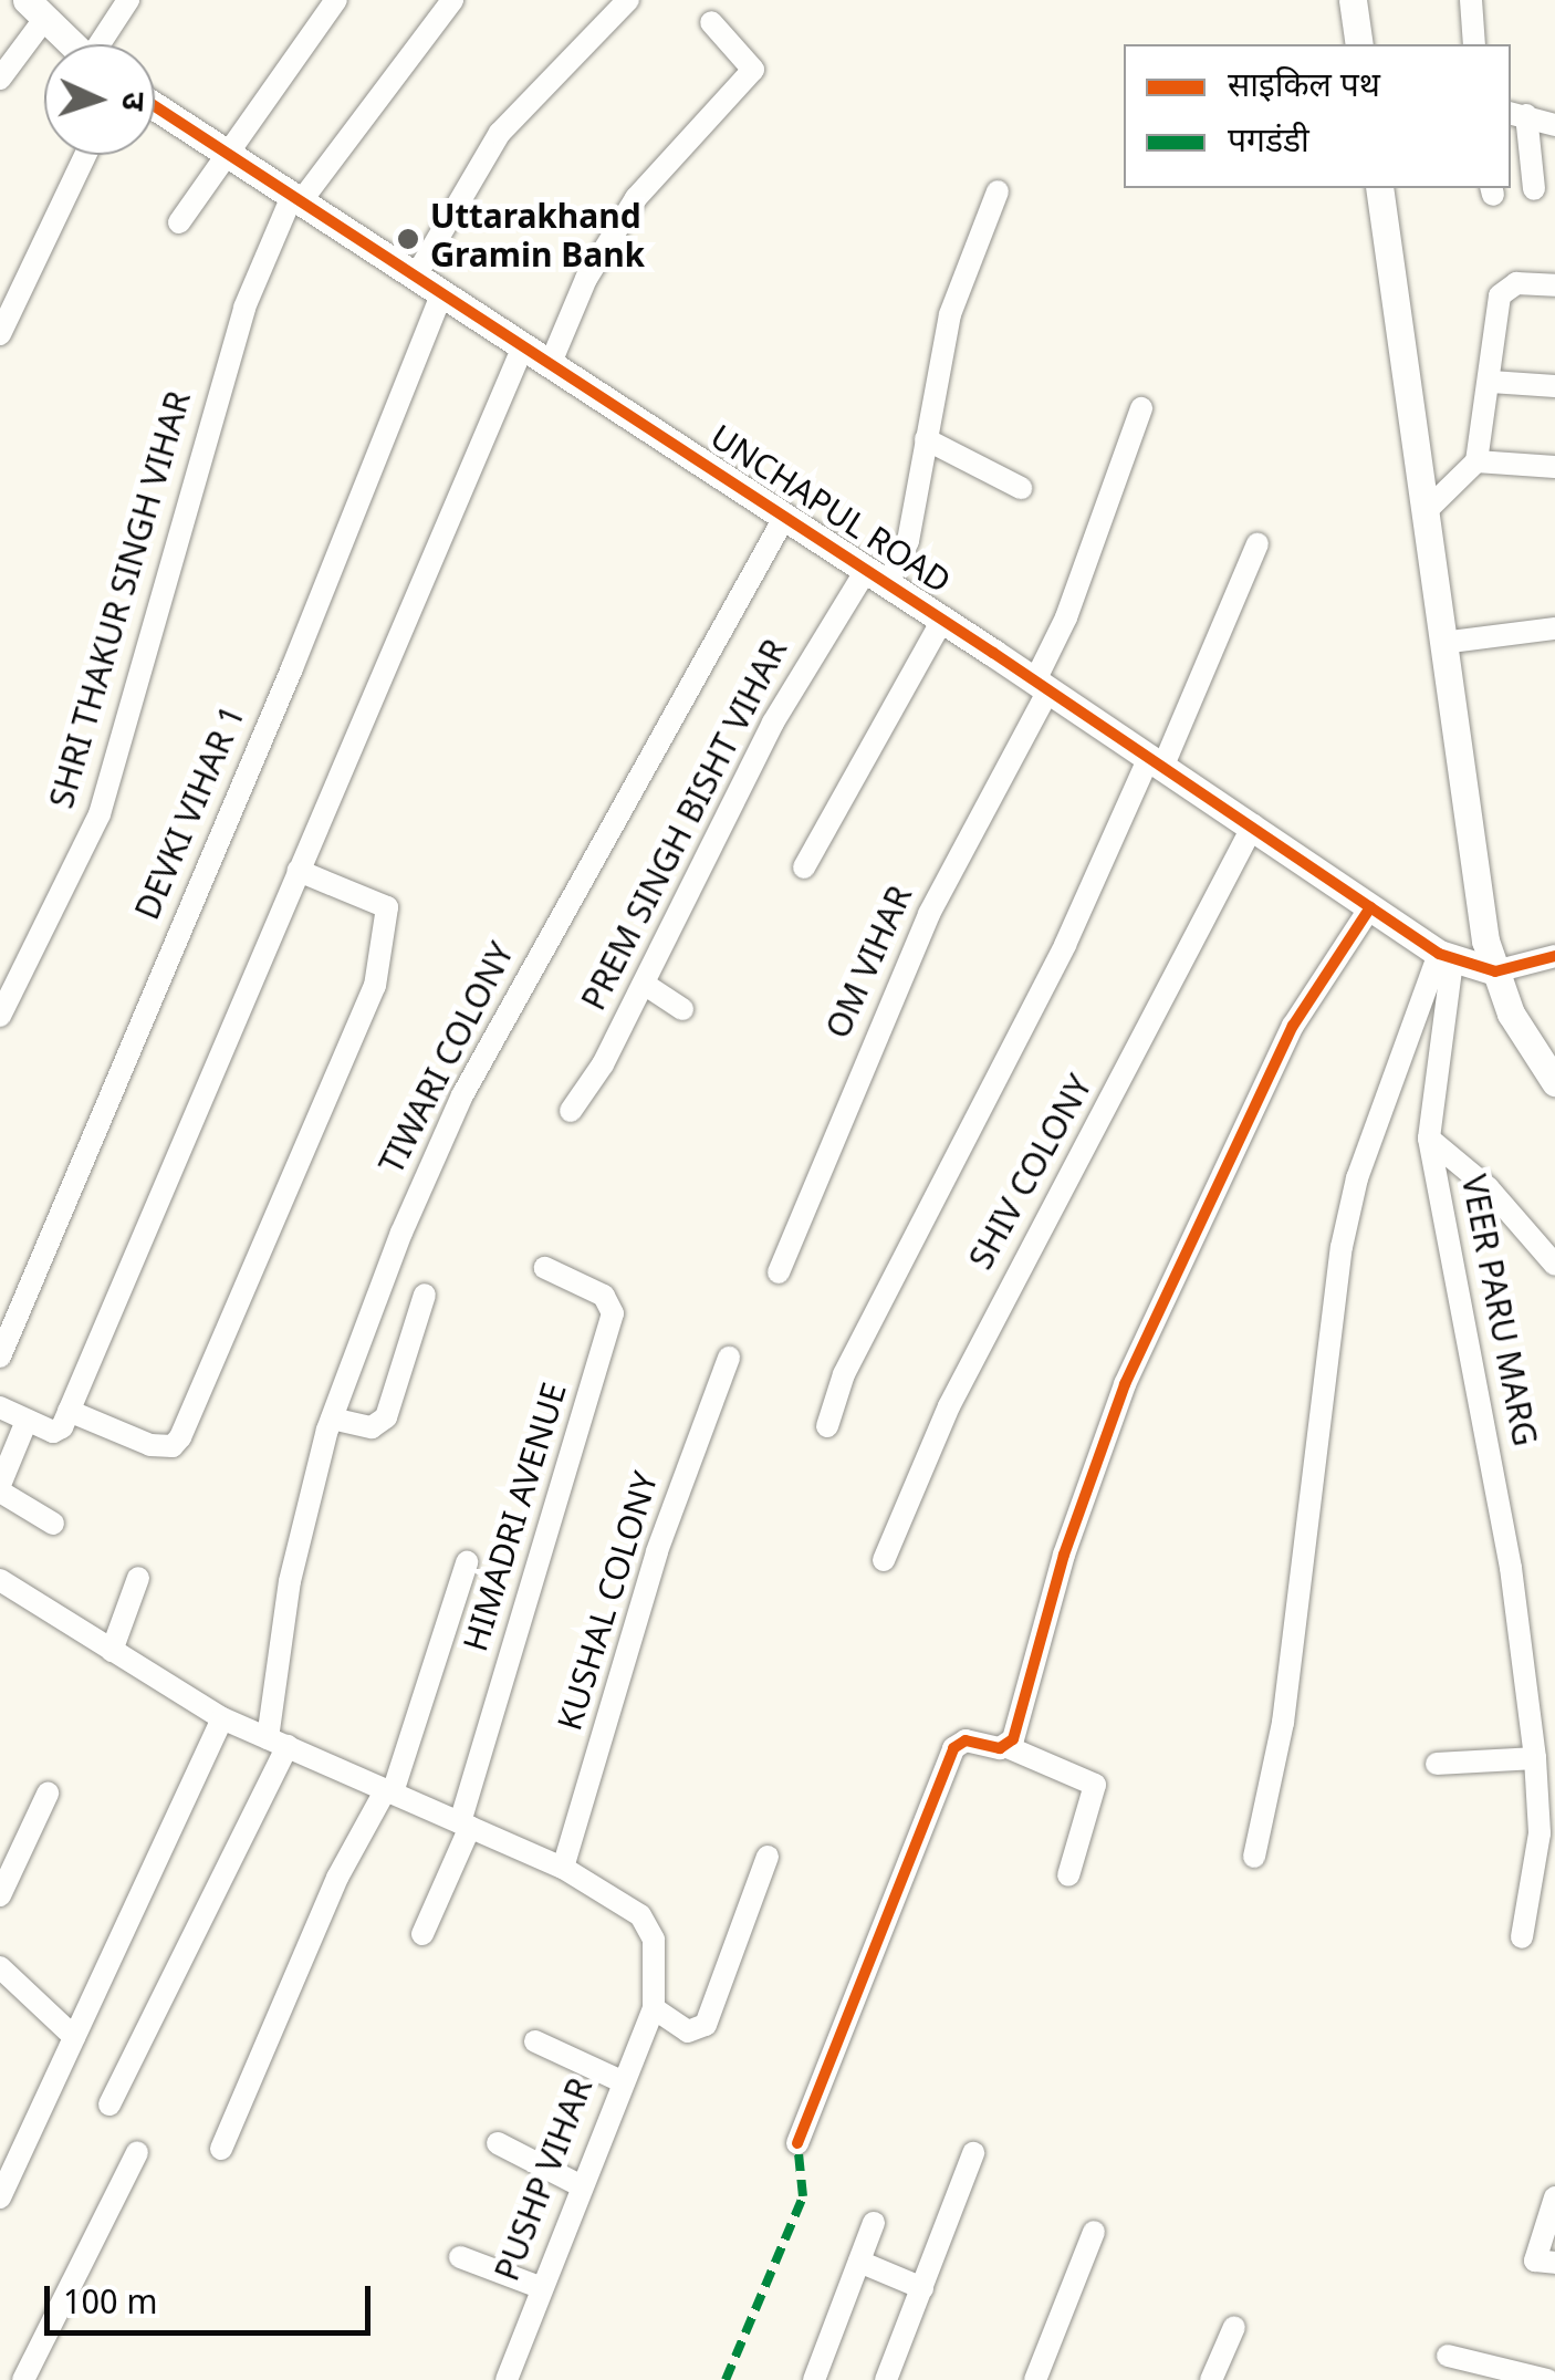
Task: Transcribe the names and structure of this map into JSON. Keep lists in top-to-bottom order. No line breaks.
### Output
{"streets":{"street":["UNCHAPUL ROAD","SHRI THAKUR SINGH VIHAR","DEVKI VIHAR 1","PREM SINGH BISHT VIHAR","OM VIHAR","TIWARI COLONY","SHIV COLONY","VEER PARU MARG","HIMADRI AVENUE","KUSHAL COLONY","PUSHP VIHAR"]},"crossings":[["UNCHAPUL ROAD","SHRI THAKUR SINGH VIHAR"],["UNCHAPUL ROAD","DEVKI VIHAR 1"],["UNCHAPUL ROAD","PREM SINGH BISHT VIHAR"],["UNCHAPUL ROAD","OM VIHAR"],["UNCHAPUL ROAD","TIWARI COLONY"],["UNCHAPUL ROAD","SHIV COLONY"],["UNCHAPUL ROAD","VEER PARU MARG"]],"places":["Uttarakhand Gramin Bank"],"legend":["साइकिल पथ","पगडंडी"],"scale_bar":"100 m","north":"right"}
